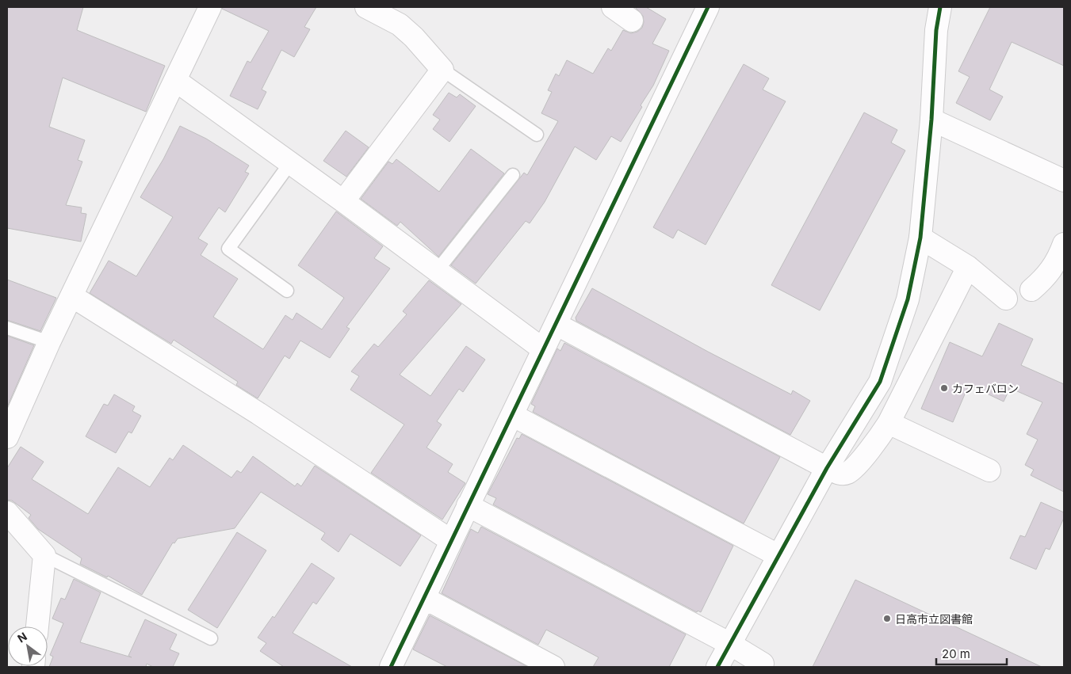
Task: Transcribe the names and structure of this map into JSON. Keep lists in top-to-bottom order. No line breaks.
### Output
{"places":["カフェバロン","日高市立図書館"],"scale_bar":"20 m","north":"top left"}
